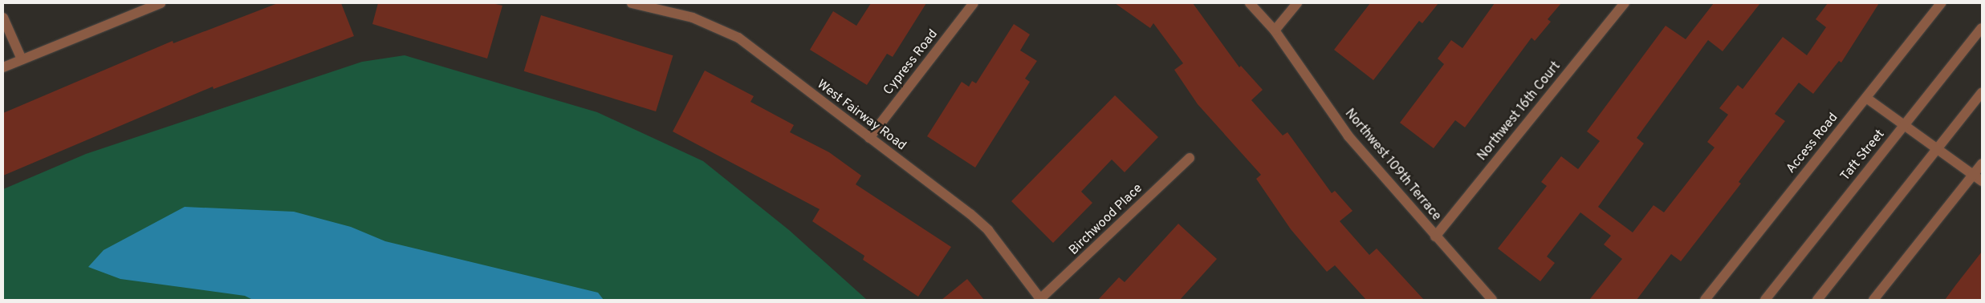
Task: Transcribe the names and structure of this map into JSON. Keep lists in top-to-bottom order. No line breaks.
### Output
{"streets":{"street":["Cypress Road","Northwest 16th Court","West Fairway Road","Access Road","Taft Street","Northwest 109th Terrace","Birchwood Place"]},"crossings":[["Cypress Road","West Fairway Road"],["Northwest 16th Court","Northwest 109th Terrace"],["West Fairway Road","Birchwood Place"]]}
